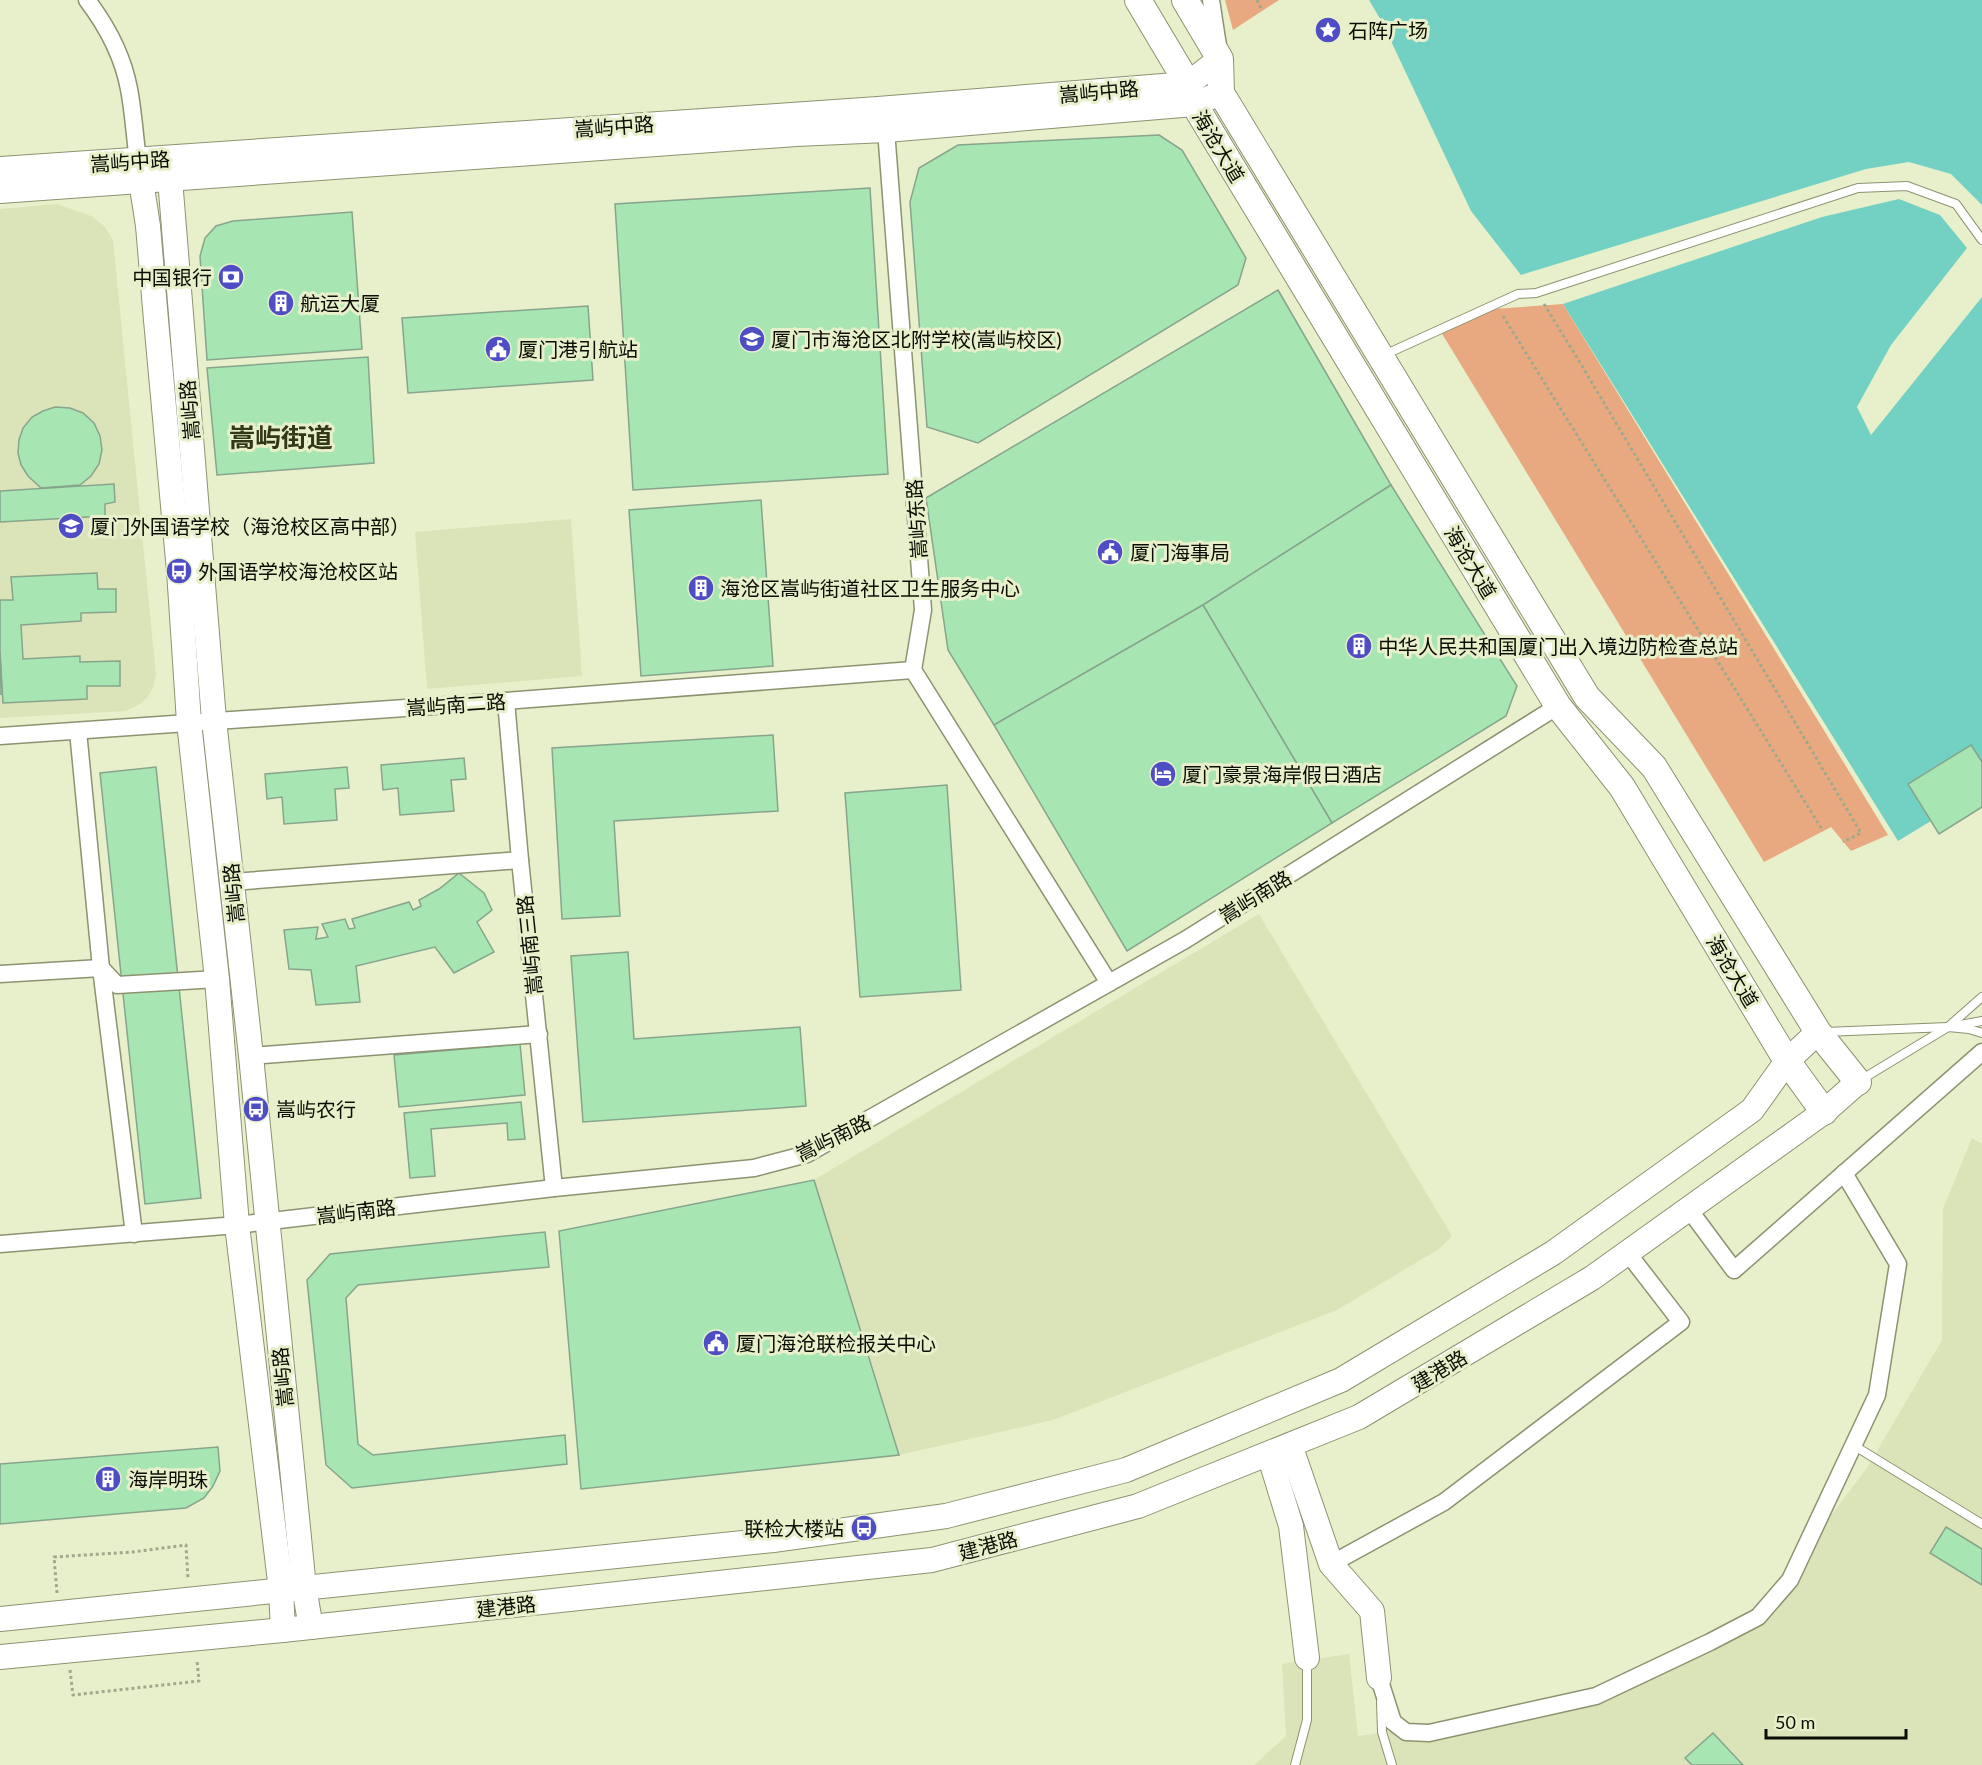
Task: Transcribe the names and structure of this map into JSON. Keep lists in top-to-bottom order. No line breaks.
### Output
{"streets":{"main road":["海沧大道"],"street":["嵩屿中路","嵩屿路","嵩屿东路","嵩屿南二路","嵩屿南路","嵩屿南三路","建港路"]},"crossings":[["嵩屿中路","海沧大道"],["嵩屿中路","嵩屿路"],["嵩屿中路","嵩屿东路"],["海沧大道","嵩屿南路"],["海沧大道","建港路"],["嵩屿路","嵩屿南二路"],["嵩屿路","嵩屿南路"],["嵩屿路","建港路"],["嵩屿东路","嵩屿南二路"],["嵩屿南二路","嵩屿南三路"],["嵩屿南路","嵩屿南三路"]],"districts":["嵩屿街道"],"places":{"place":["石阵广场"],"bank":["中国银行"],"building":["航运大厦","海沧区嵩屿街道社区卫生服务中心","中华人民共和国厦门出入境边防检查总站","海岸明珠"],"school or university":["厦门市海沧区北附学校(嵩屿校区)","厦门外国语学校（海沧校区高中部）"],"public building":["厦门港引航站","厦门海事局","厦门海沧联检报关中心"],"bus stop":["外国语学校海沧校区站","嵩屿农行","联检大楼站"],"hotel":["厦门豪景海岸假日酒店"]},"scale_bar":"50 m"}
